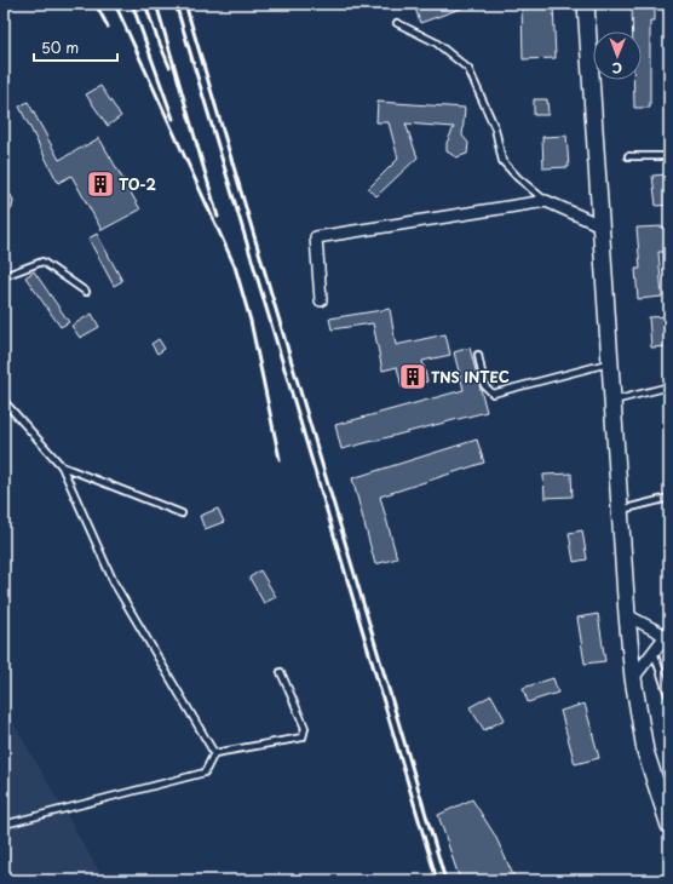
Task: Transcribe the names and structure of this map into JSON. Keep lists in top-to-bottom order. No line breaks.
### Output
{"places":{"building":["ТО-2","TNS INTEC"]},"scale_bar":"50 m","north":"bottom"}
